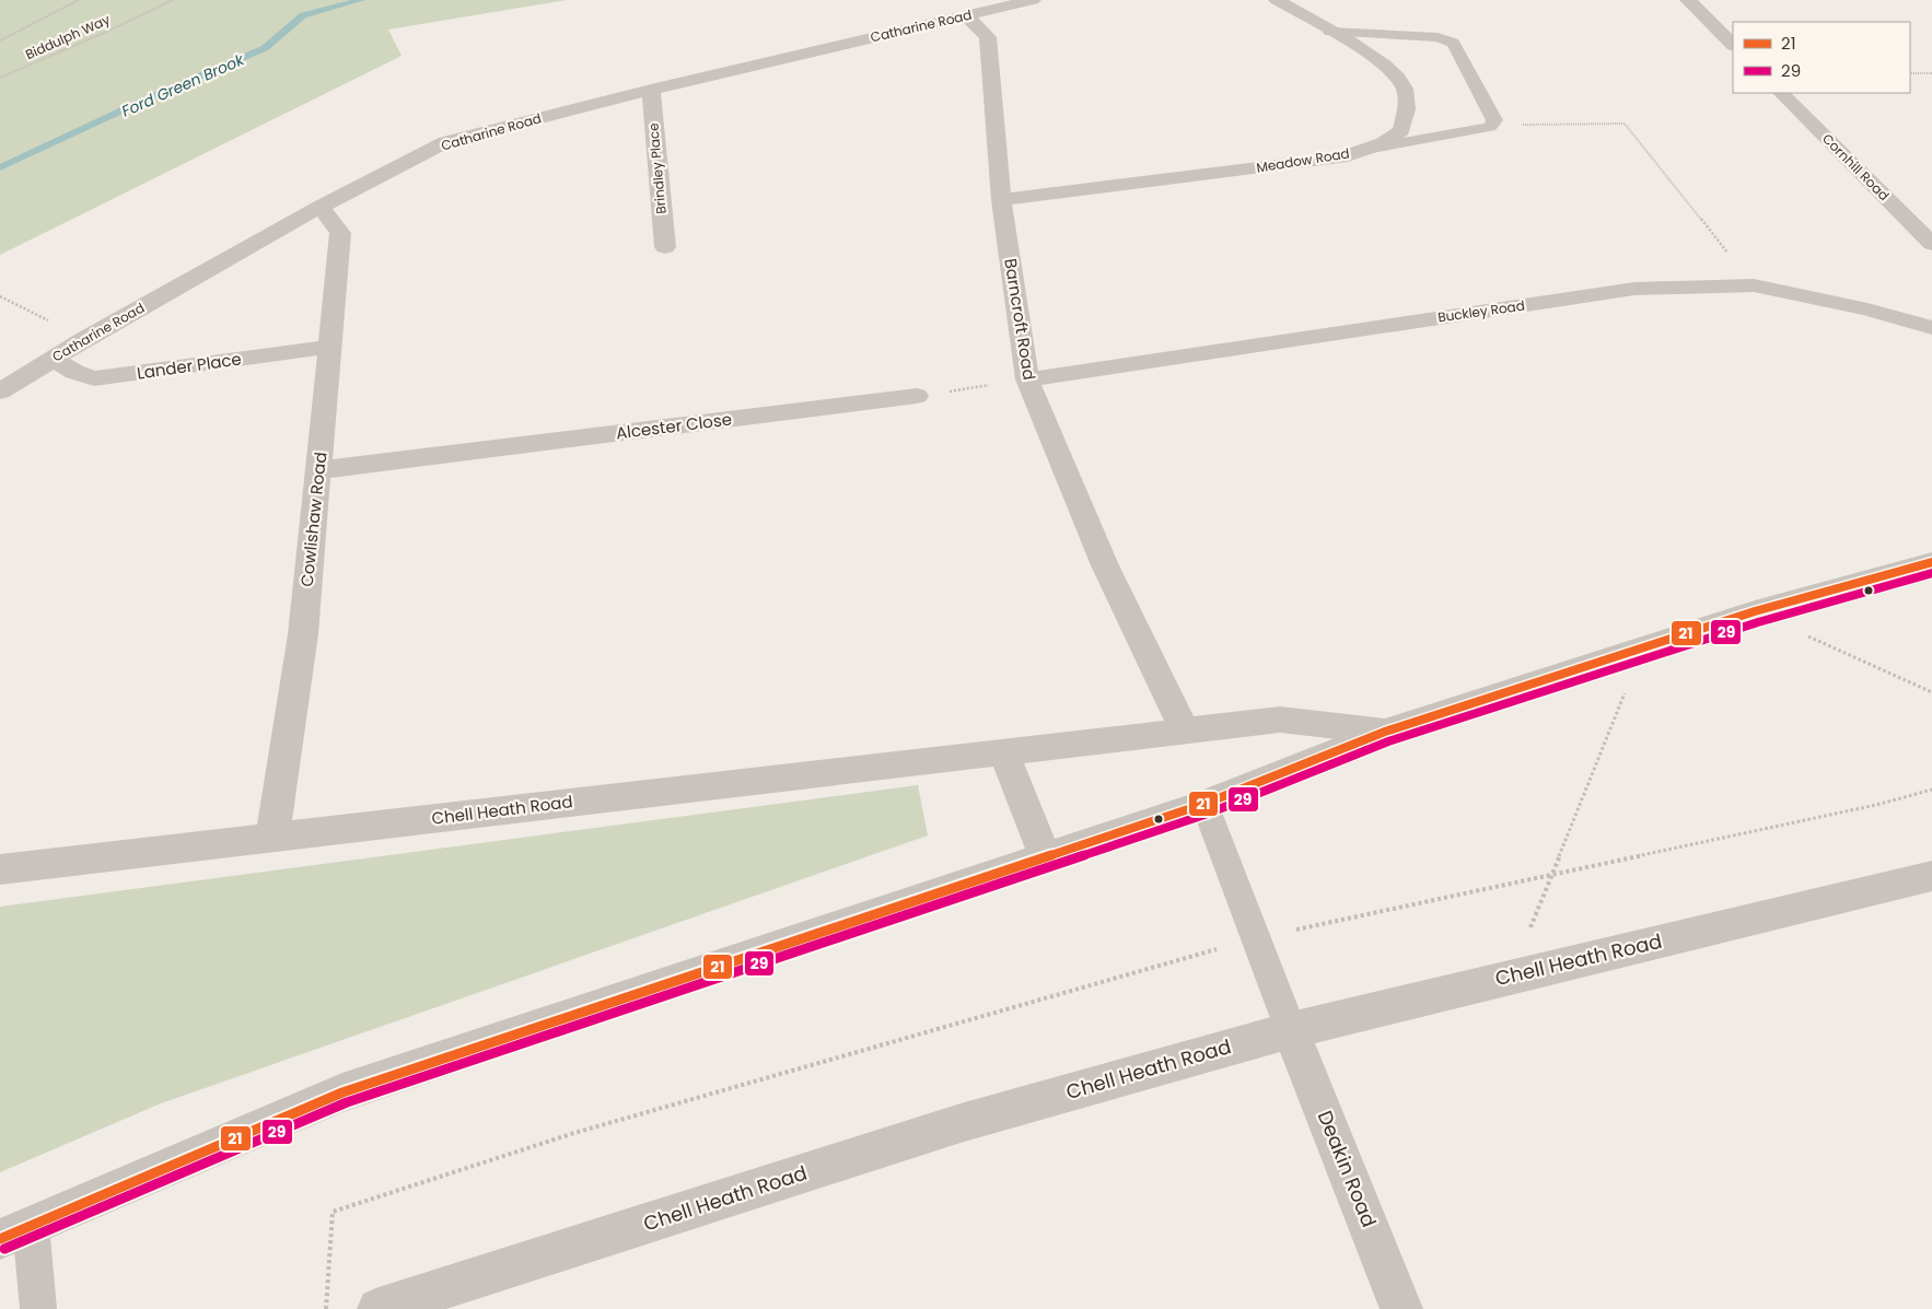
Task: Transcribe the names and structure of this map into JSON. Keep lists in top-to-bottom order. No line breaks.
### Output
{"streets":{"street":["Catharine Road","Meadow Road","Cornhill Road","Brindley Place","Buckley Road","Barncroft Road","Lander Place","Alcester Close","Cowlishaw Road","Chell Heath Road","Deakin Road"],"path":["Biddulph Way"]},"crossings":[["Catharine Road","Brindley Place"],["Catharine Road","Barncroft Road"],["Catharine Road","Lander Place"],["Catharine Road","Cowlishaw Road"],["Meadow Road","Barncroft Road"],["Buckley Road","Barncroft Road"],["Barncroft Road","Chell Heath Road"],["Lander Place","Cowlishaw Road"],["Alcester Close","Cowlishaw Road"],["Cowlishaw Road","Chell Heath Road"],["Chell Heath Road","Deakin Road"]],"water":["Ford Green Brook"],"lines":["transit line 21","transit line 29"],"legend":["21","29"]}
